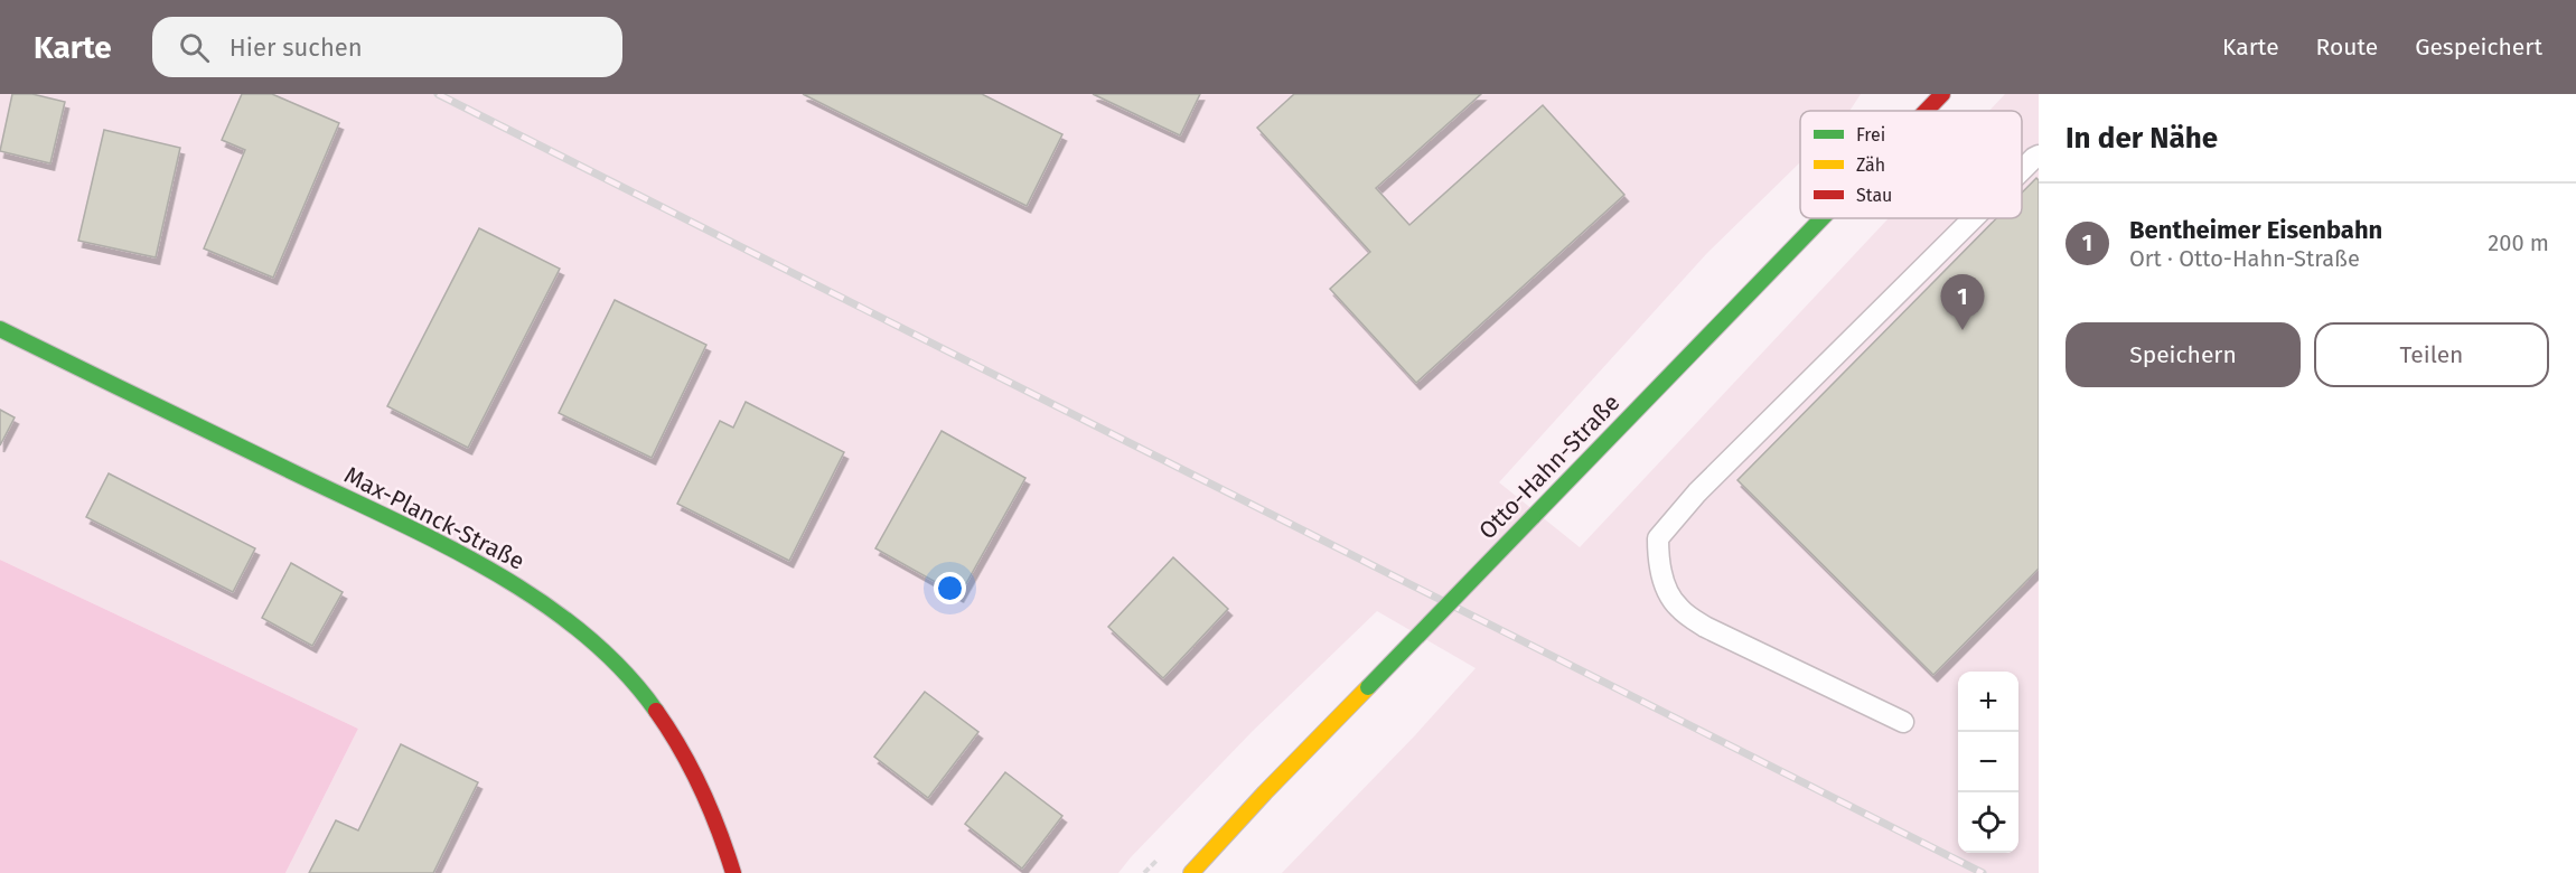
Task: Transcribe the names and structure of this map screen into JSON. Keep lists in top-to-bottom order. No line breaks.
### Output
{"streets":{"street":["Otto-Hahn-Straße","Max-Planck-Straße"]},"legend":["Frei","Zäh","Stau"],"page":{"header":"Karte","search":"Hier suchen","nav":["Karte","Route","Gespeichert"],"heading":"In der Nähe","list":[{"mark":"1","name":"Bentheimer Eisenbahn","note":"Ort · Otto-Hahn-Straße","value":"200 m"}],"pins":"1","buttons":["Speichern","Teilen"],"map_buttons":["+","−"]}}
